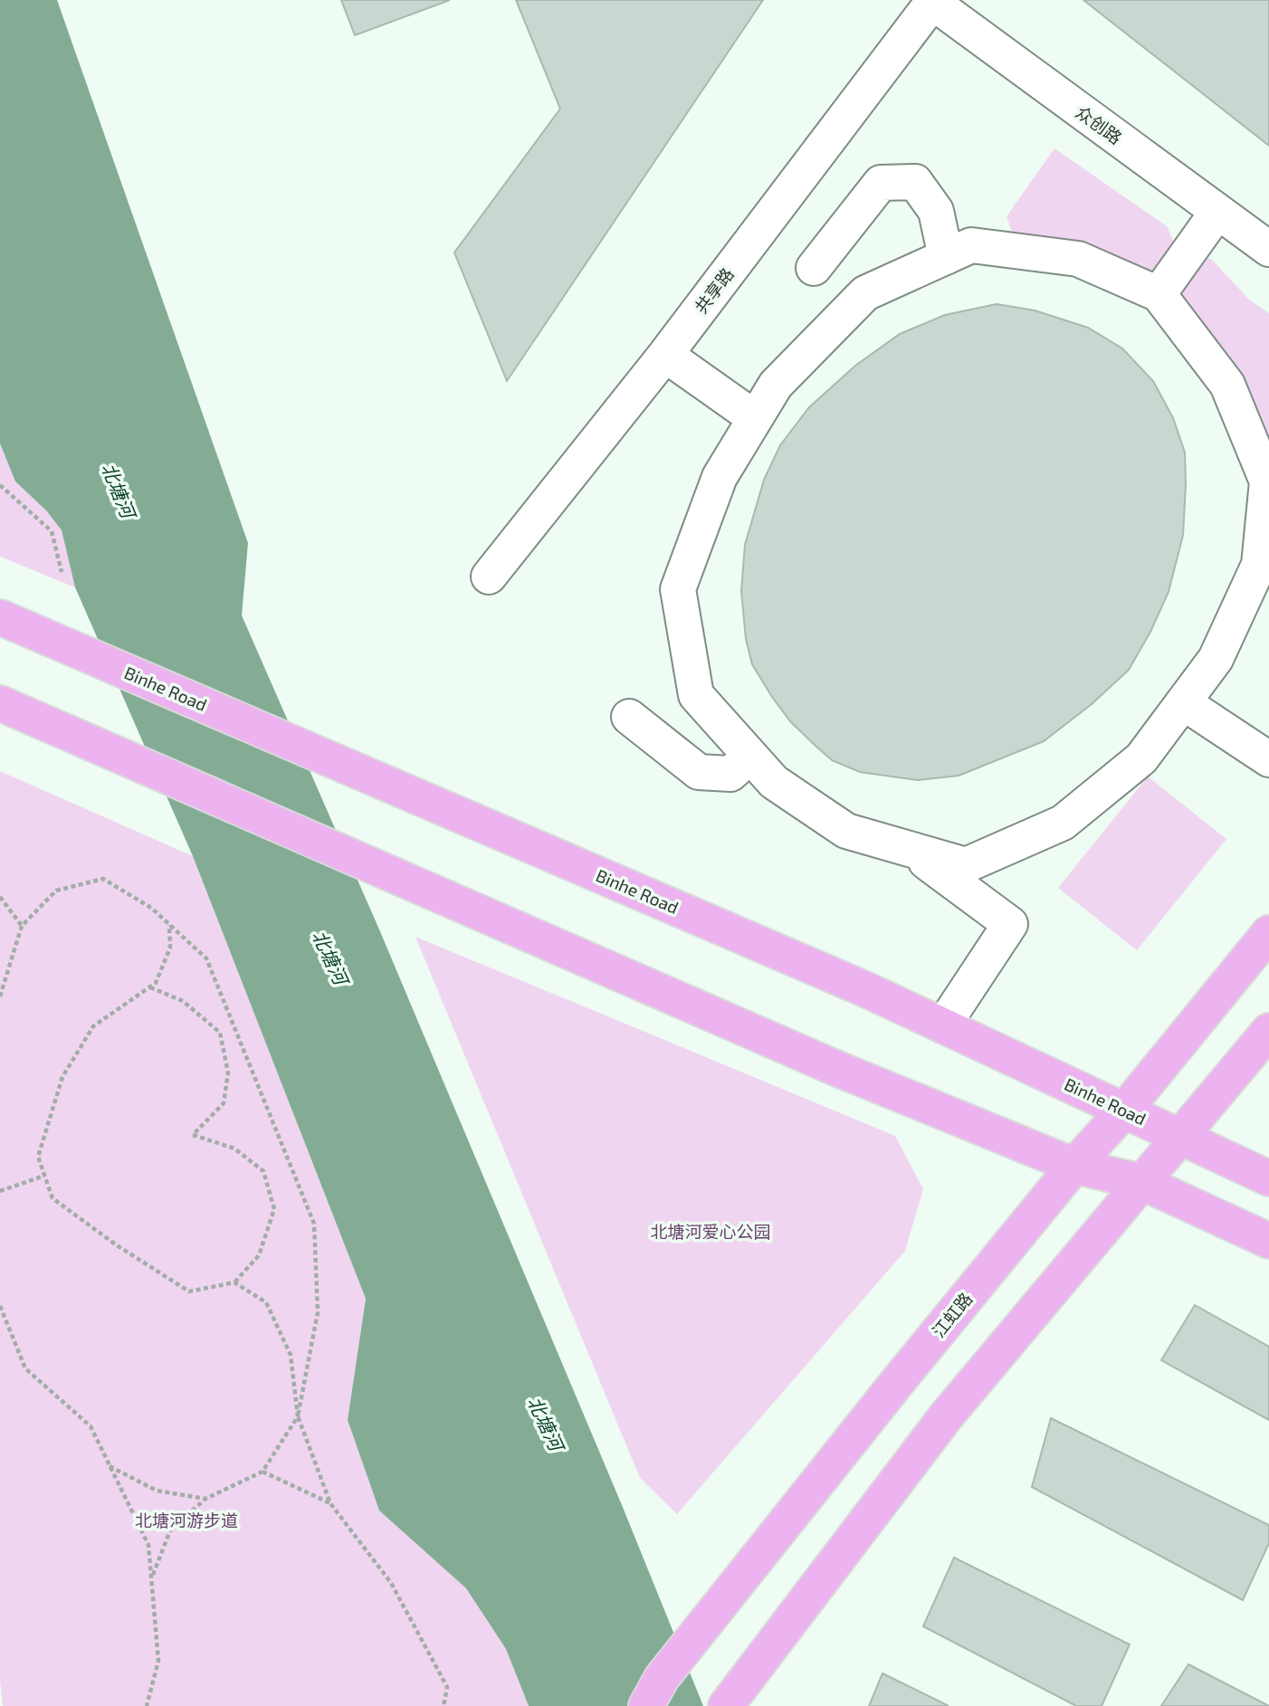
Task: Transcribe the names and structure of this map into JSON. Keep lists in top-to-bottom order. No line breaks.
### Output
{"streets":{"main road":["Binhe Road","江虹路"],"street":["众创路","共享路"]},"crossings":[["众创路","共享路"],["Binhe Road","江虹路"]],"water":["北塘河"],"parks":["北塘河爱心公园","北塘河游步道"]}
